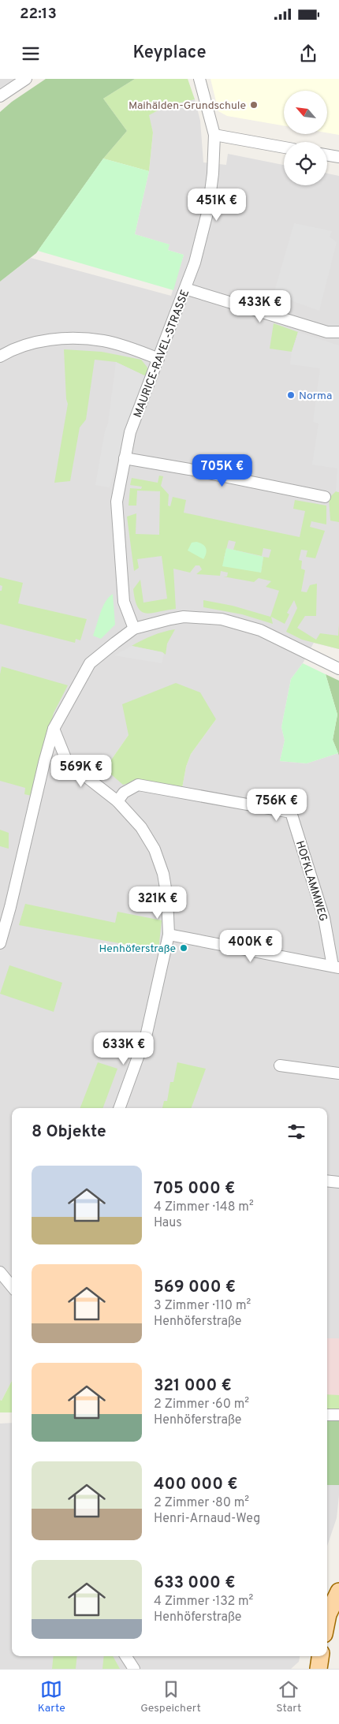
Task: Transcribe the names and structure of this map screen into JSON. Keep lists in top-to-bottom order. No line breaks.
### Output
{"streets":{"street":["MAURICE-RAVEL-STRASSE","HOFKLAMMWEG"]},"places":["Maihälden-Grundschule","Norma","Henhöferstraße"],"north":"top left","page":{"status":"22:13","header":"Keyplace","price":["451K €","433K €","705K €","569K €","756K €","321K €","400K €","633K €"],"heading":"8 Objekte","list":[{"name":"705 000 €","note":"4 Zimmer · 148 m² · Haus"},{"name":"569 000 €","note":"3 Zimmer · 110 m² · Henhöferstraße"},{"name":"321 000 €","note":"2 Zimmer · 60 m² · Henhöferstraße"},{"name":"400 000 €","note":"2 Zimmer · 80 m² · Henri-Arnaud-Weg"},{"name":"633 000 €","note":"4 Zimmer · 132 m² · Henhöferstraße"}],"tabs":["Karte","Gespeichert","Start"]}}
